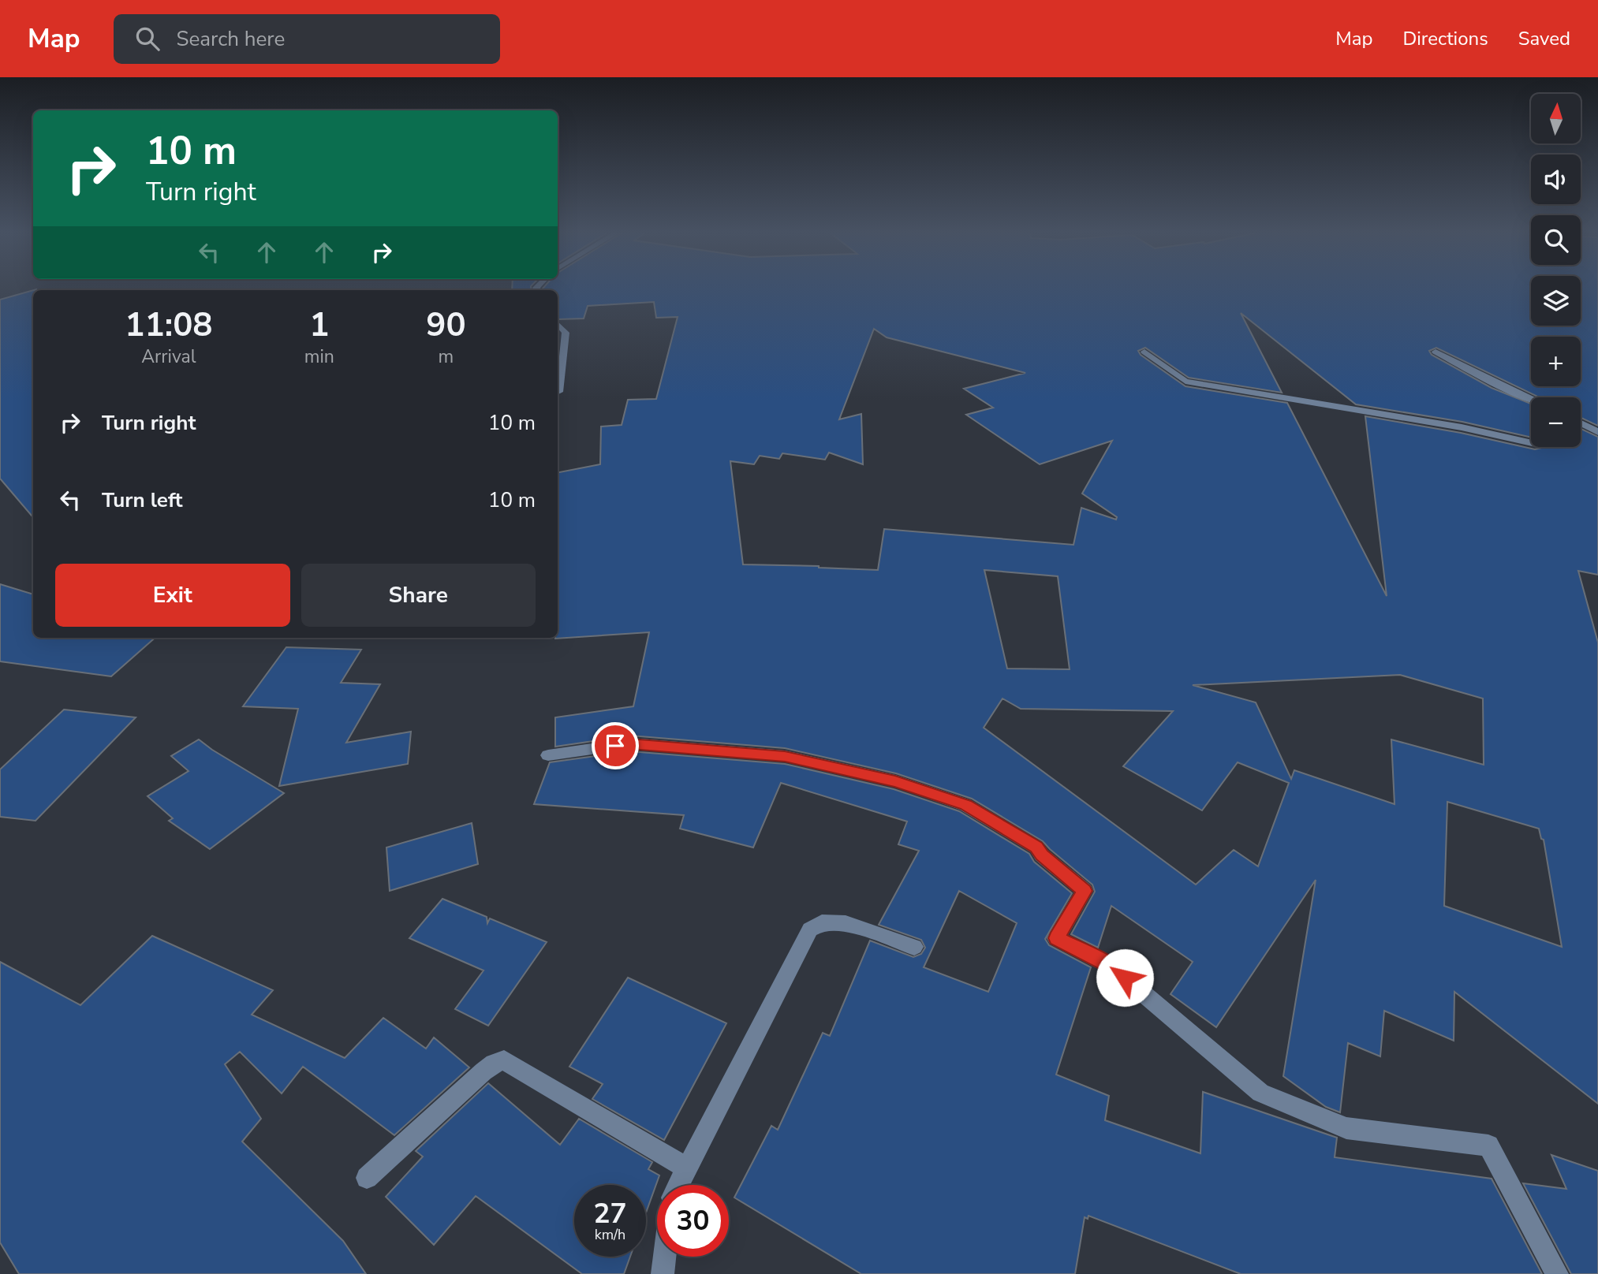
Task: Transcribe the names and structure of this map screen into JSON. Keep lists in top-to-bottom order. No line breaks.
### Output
{"north":"top","page":{"header":"Map","search":"Search here","nav":["Map","Directions","Saved"],"map_buttons":["+","−"],"turn":["10 m","Turn right"],"eta":["11:08","Arrival","1","min","90","m"],"list":[{"name":"Turn right","value":"10 m"},{"name":"Turn left","value":"10 m"}],"buttons":["Exit","Share"],"speed":"27 km/h","limit":"30"}}
